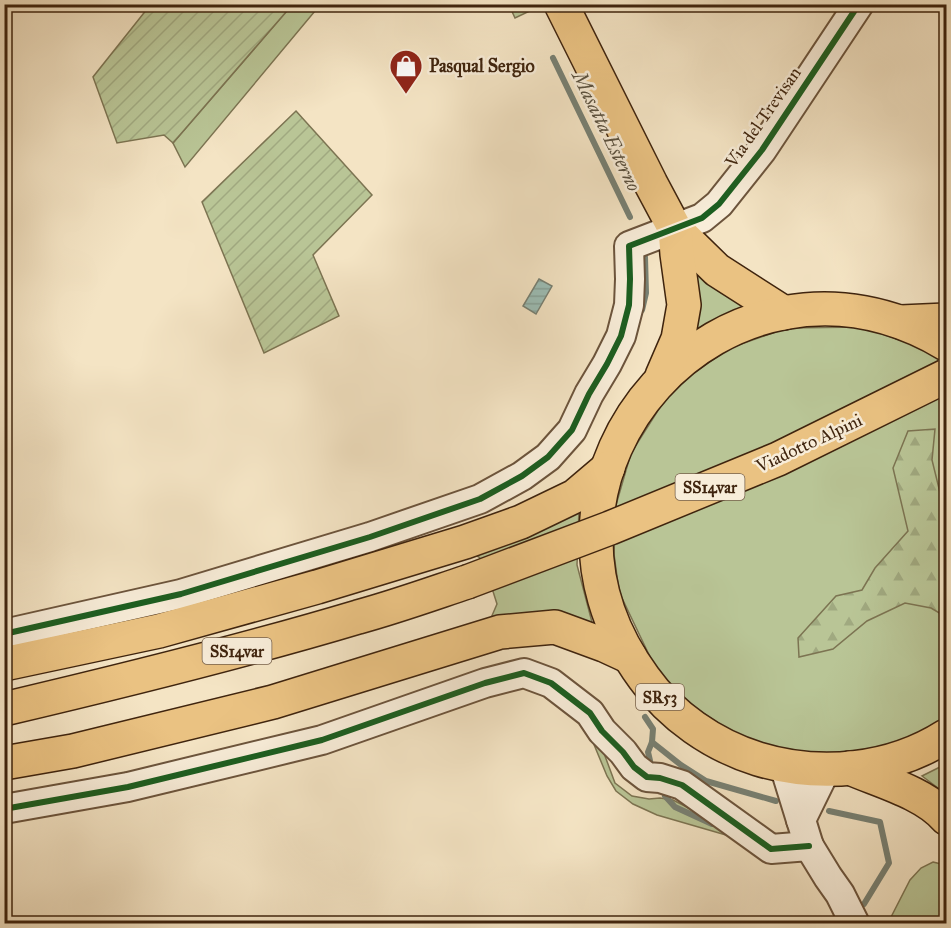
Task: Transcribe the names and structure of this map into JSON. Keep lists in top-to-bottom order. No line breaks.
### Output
{"streets":{"main road":["Viadotto Alpini","SS14var","SR53"],"street":["Via del Trevisan"]},"crossings":[["Via del Trevisan","SR53"]],"water":["Masatta Esterno"],"places":{"shop":["Pasqual Sergio"]}}
